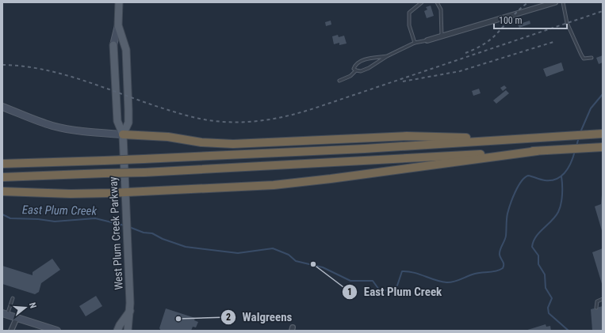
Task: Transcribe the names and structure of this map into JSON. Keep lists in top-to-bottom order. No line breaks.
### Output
{"streets":{"main road":["West Plum Creek Parkway"]},"water":["East Plum Creek"],"places":["East Plum Creek","Walgreens"],"scale_bar":"100 m","north":"right"}
